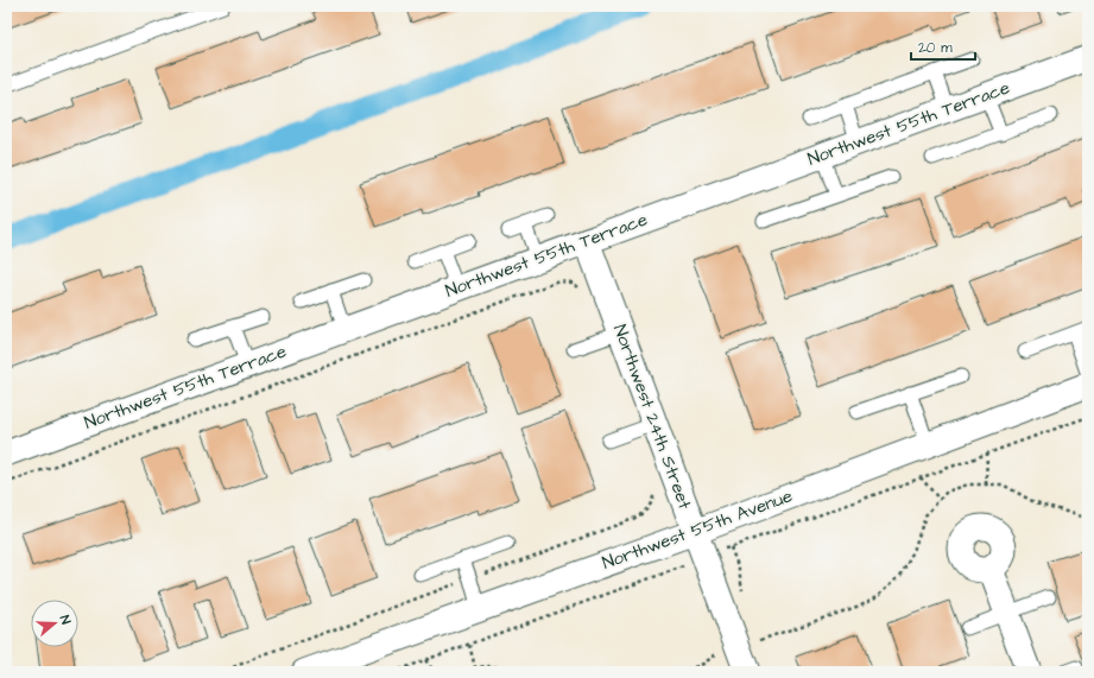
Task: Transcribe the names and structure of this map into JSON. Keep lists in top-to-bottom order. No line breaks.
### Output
{"streets":{"street":["Northwest 55th Terrace","Northwest 24th Street","Northwest 55th Avenue"]},"crossings":[["Northwest 55th Terrace","Northwest 24th Street"],["Northwest 24th Street","Northwest 55th Avenue"]],"scale_bar":"20 m","north":"right"}
